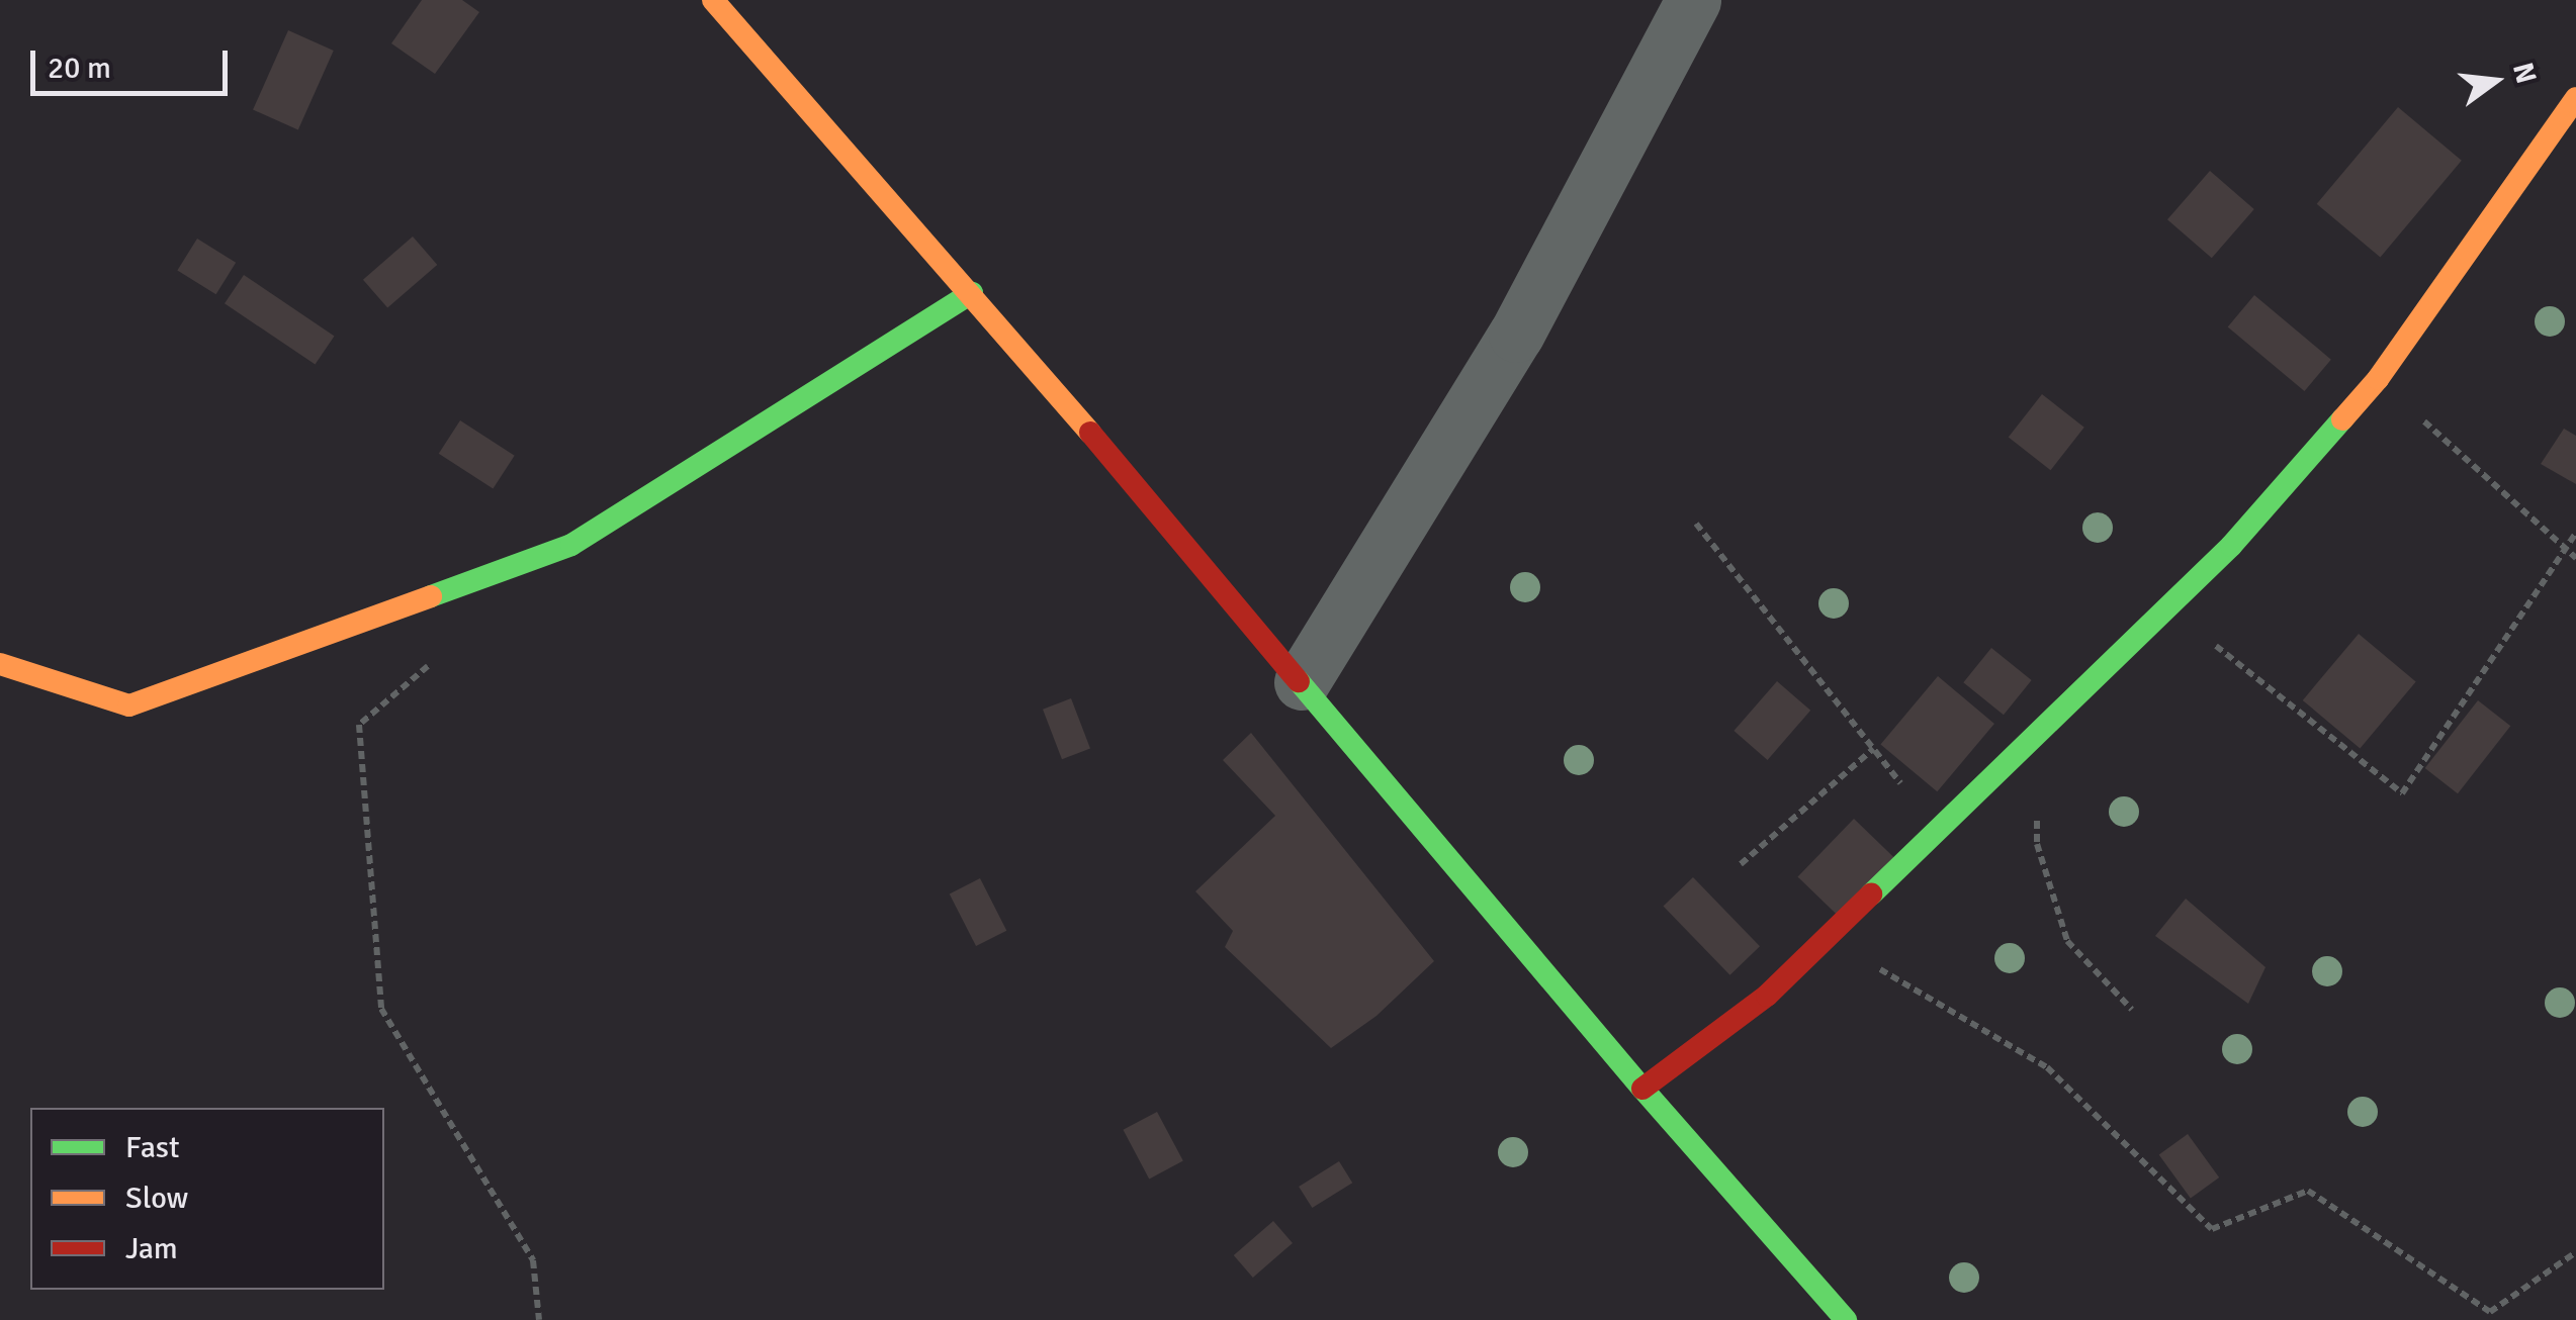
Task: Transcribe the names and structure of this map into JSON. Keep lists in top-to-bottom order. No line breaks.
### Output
{"legend":["Fast","Slow","Jam"],"scale_bar":"20 m","north":"right"}
